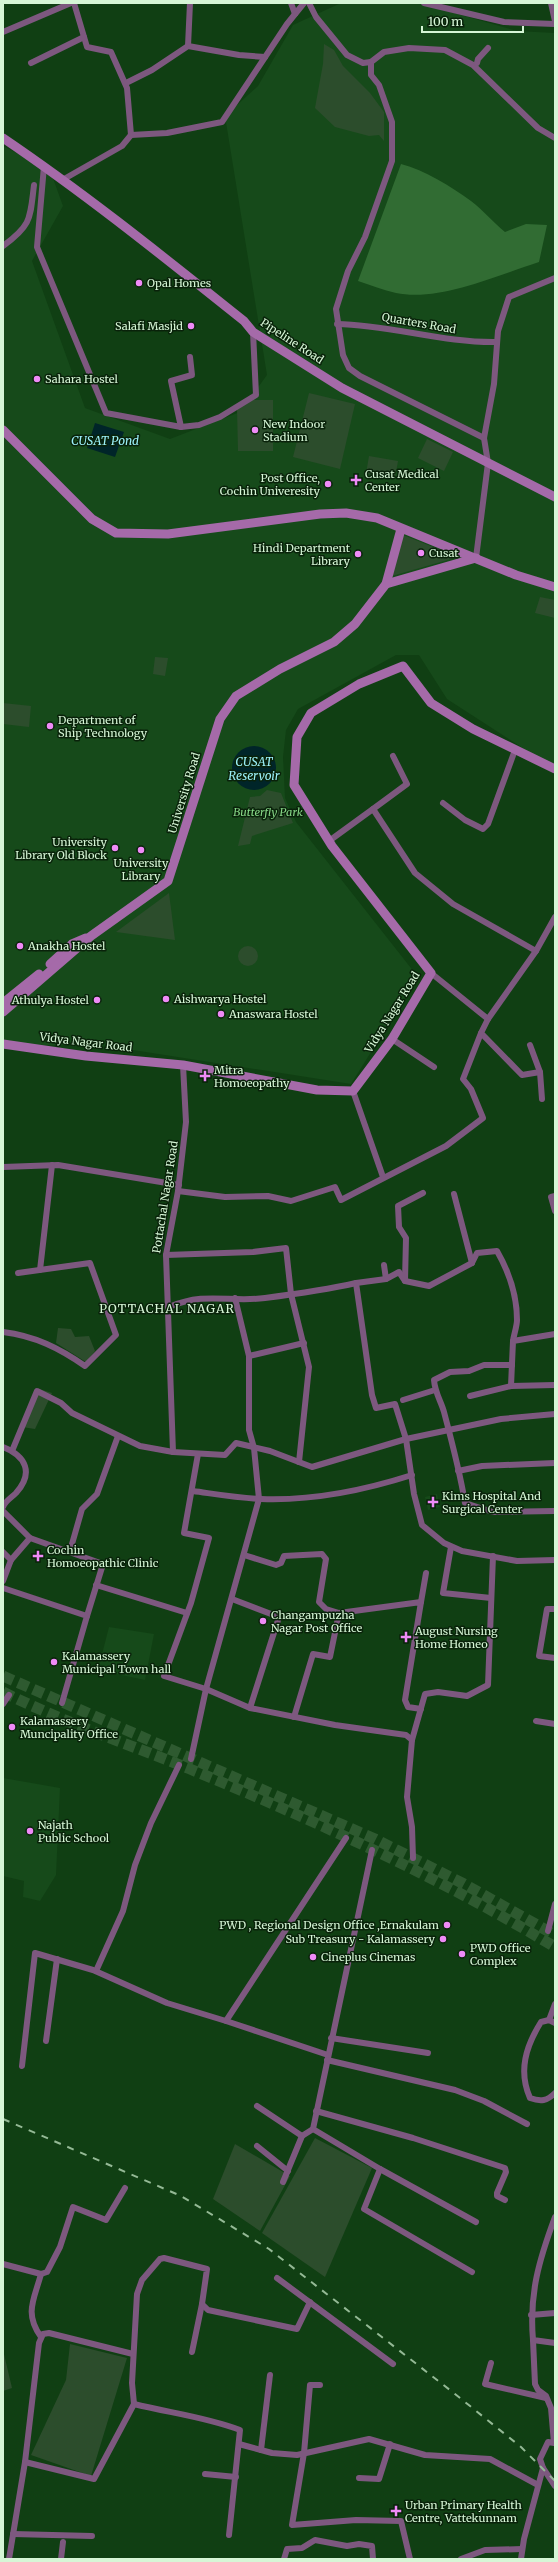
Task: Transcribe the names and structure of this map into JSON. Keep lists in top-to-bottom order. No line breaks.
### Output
{"streets":{"street":["Quarters Road","Pipeline Road","University Road","Vidya Nagar Road","Pottachal Nagar Road"]},"crossings":[["Vidya Nagar Road","Pottachal Nagar Road"]],"districts":["POTTACHAL NAGAR"],"water":["CUSAT Pond","CUSAT Reservoir"],"parks":["Butterfly Park"],"places":{"other":["Opal Homes","Salafi Masjid","Sahara Hostel","New Indoor Stadium","Post Office, Cochin Univeresity","Cusat","Hindi Department Library","Department of Ship Technology","University Library Old Block","University Library","Anakha Hostel","Aishwarya Hostel","Athulya Hostel","Anaswara Hostel","Changampuzha Nagar Post Office","Kalamassery Municipal Town hall","Kalamassery Muncipality Office","Najath Public School","PWD , Regional Design Office ,Ernakulam","Sub Treasury - Kalamassery","PWD Office Complex","Cineplus Cinemas"],"health":["Cusat Medical Center","Mitra Homoeopathy","Kims Hospital And Surgical Center","Cochin Homoeopathic Clinic","August Nursing Home Homeo","Urban Primary Health Centre, Vattekunnam"]},"scale_bar":"100 m"}
